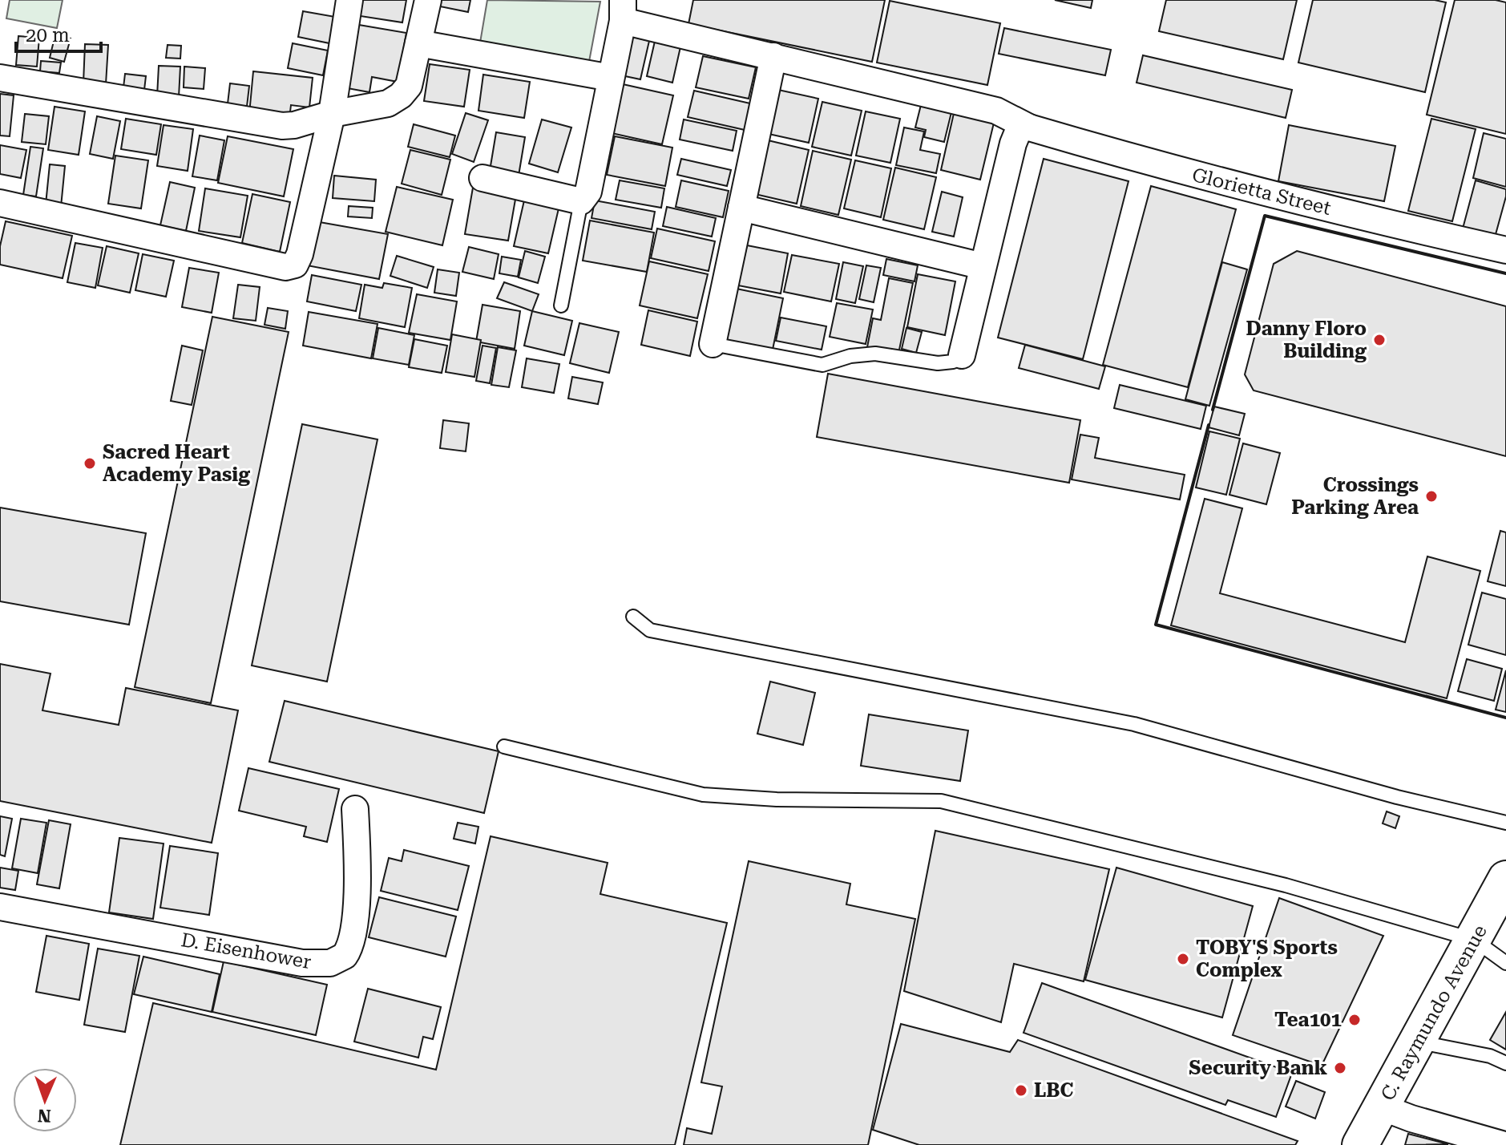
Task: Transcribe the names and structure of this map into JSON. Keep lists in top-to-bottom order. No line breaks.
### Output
{"streets":{"main road":["C. Raymundo Avenue"],"street":["Glorietta Street","D. Eisenhower"]},"places":["Danny Floro Building","Sacred Heart Academy Pasig","Crossings Parking Area","TOBY'S Sports Complex","Tea101","Security Bank","LBC"],"scale_bar":"20 m","north":"bottom"}
